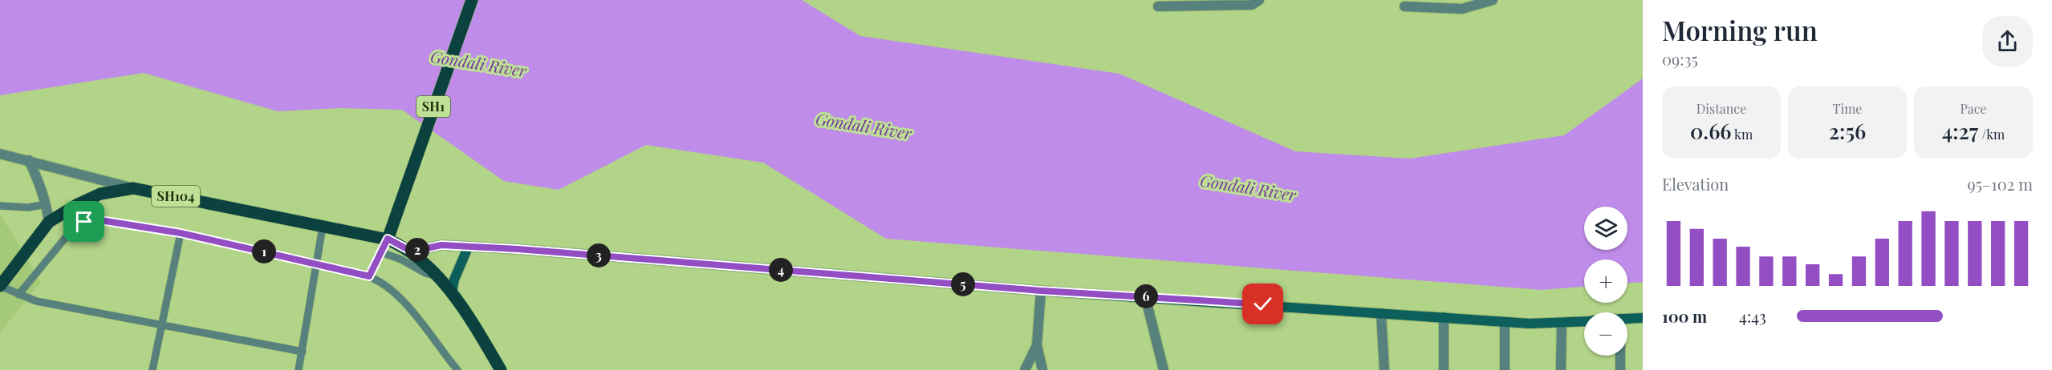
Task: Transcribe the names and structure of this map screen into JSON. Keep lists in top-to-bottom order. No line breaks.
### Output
{"streets":{"main road":["SH1","SH104"]},"crossings":[["SH1","SH104"]],"water":["Gondali River"],"page":{"heading":["Morning run","09:35"],"stats":[["Distance","0.66 km"],["Time","2:56"],["Pace","4:27 /km"]],"chart":["Elevation","95–102 m"],"map_buttons":["+","−"],"pins":["2","1","3","4","5","6"],"list":[{"name":"100 m","note":"4:43"}]}}
